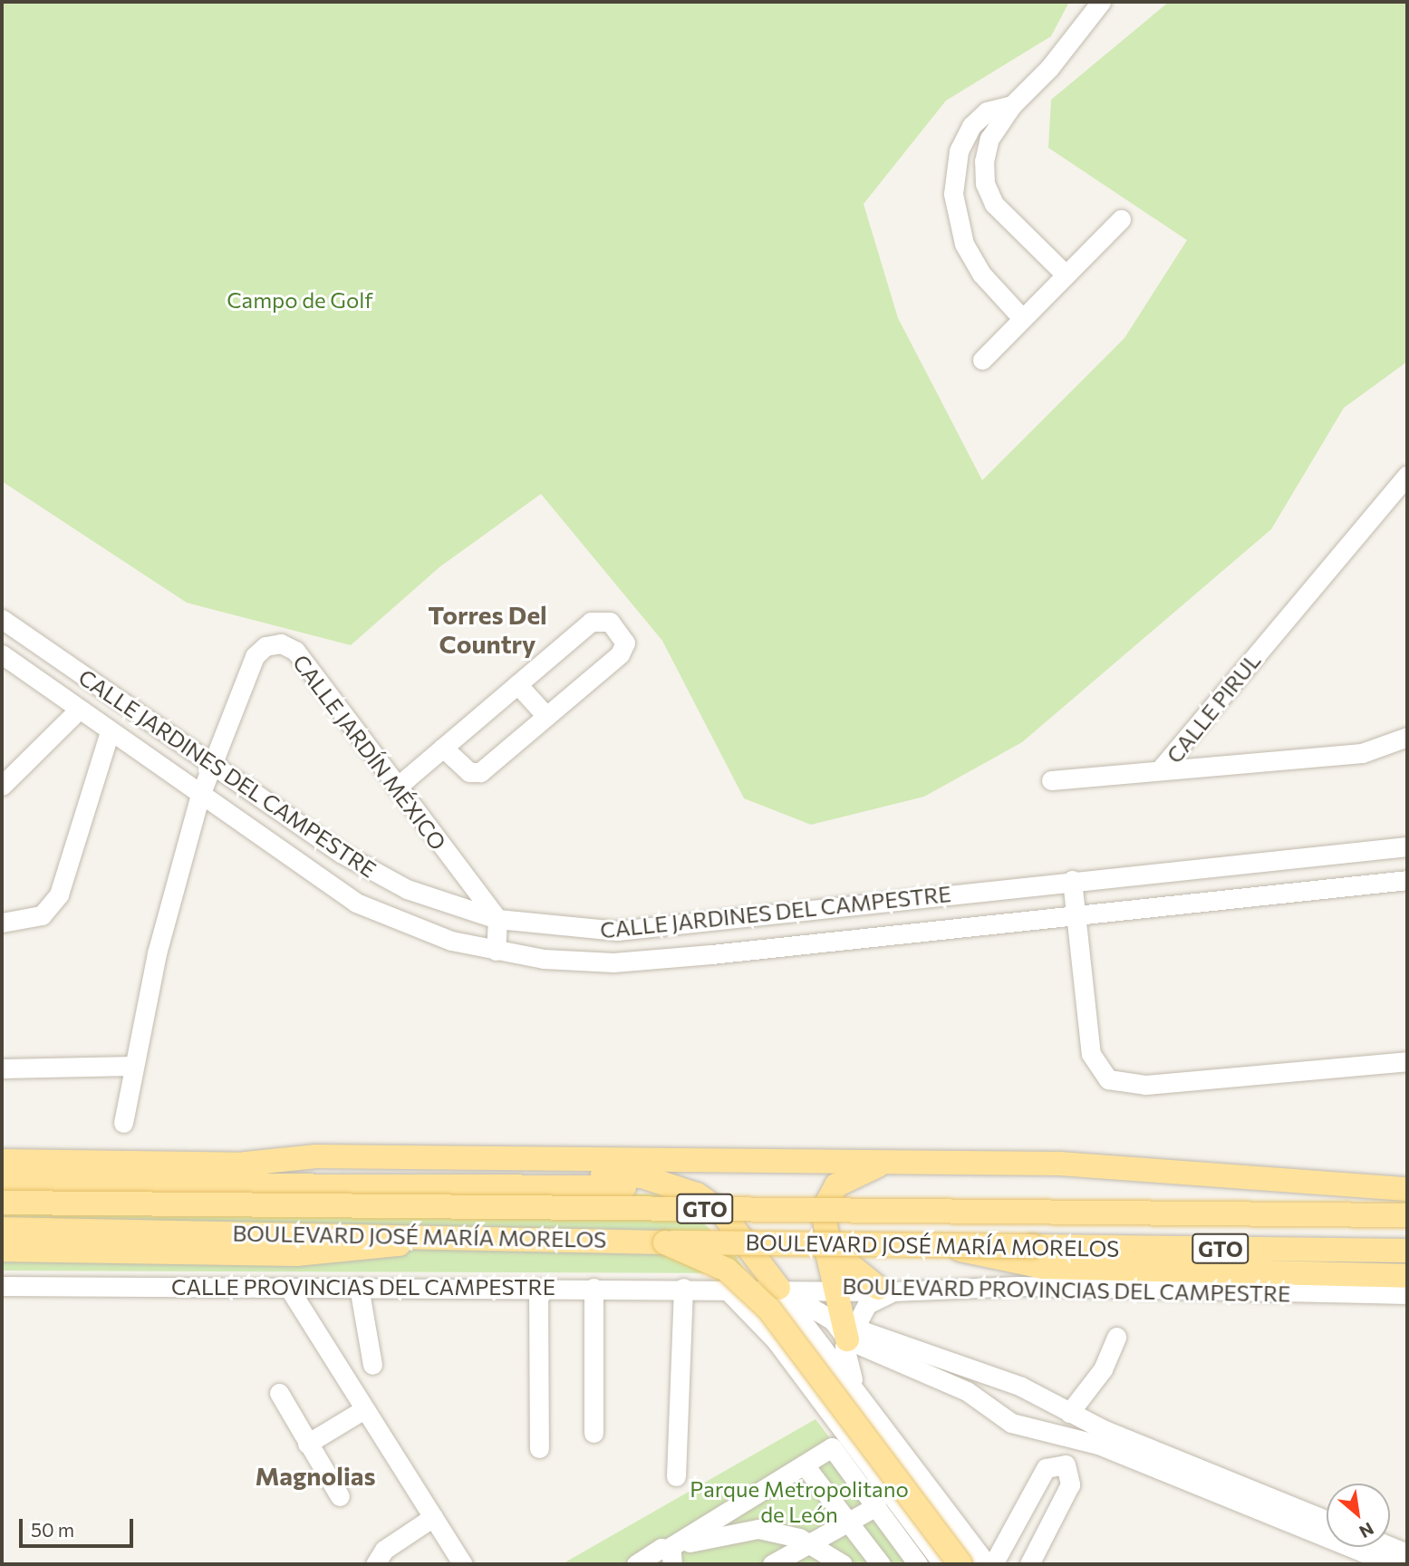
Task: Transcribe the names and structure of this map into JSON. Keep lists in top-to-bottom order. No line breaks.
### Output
{"streets":{"main road":["GTO","BOULEVARD JOSÉ MARÍA MORELOS"],"street":["CALLE PIRUL","CALLE JARDÍN MÉXICO","CALLE JARDINES DEL CAMPESTRE","CALLE PROVINCIAS DEL CAMPESTRE","BOULEVARD PROVINCIAS DEL CAMPESTRE"]},"crossings":[["CALLE JARDÍN MÉXICO","CALLE JARDINES DEL CAMPESTRE"],["CALLE PROVINCIAS DEL CAMPESTRE","BOULEVARD PROVINCIAS DEL CAMPESTRE"]],"districts":["Torres Del Country","Magnolias"],"parks":["Campo de Golf","Parque Metropolitano de León"],"scale_bar":"50 m","north":"bottom right"}
